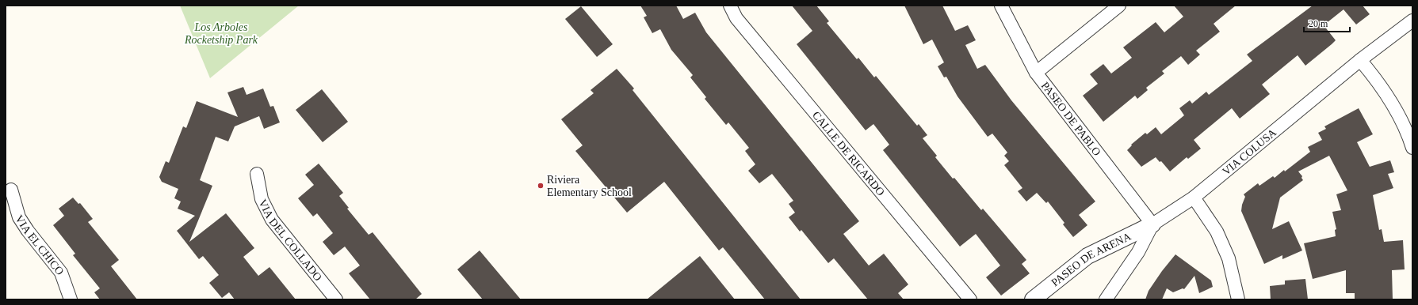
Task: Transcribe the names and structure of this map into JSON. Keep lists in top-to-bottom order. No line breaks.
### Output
{"streets":{"street":["PASEO DE PABLO","VIA COLUSA","CALLE DE RICARDO","VIA DEL COLLADO","VIA EL CHICO","PASEO DE ARENA"]},"crossings":[["PASEO DE PABLO","VIA COLUSA"],["PASEO DE PABLO","PASEO DE ARENA"],["VIA COLUSA","PASEO DE ARENA"]],"parks":["Los Arboles Rocketship Park"],"places":["Riviera Elementary School"],"scale_bar":"20 m"}
